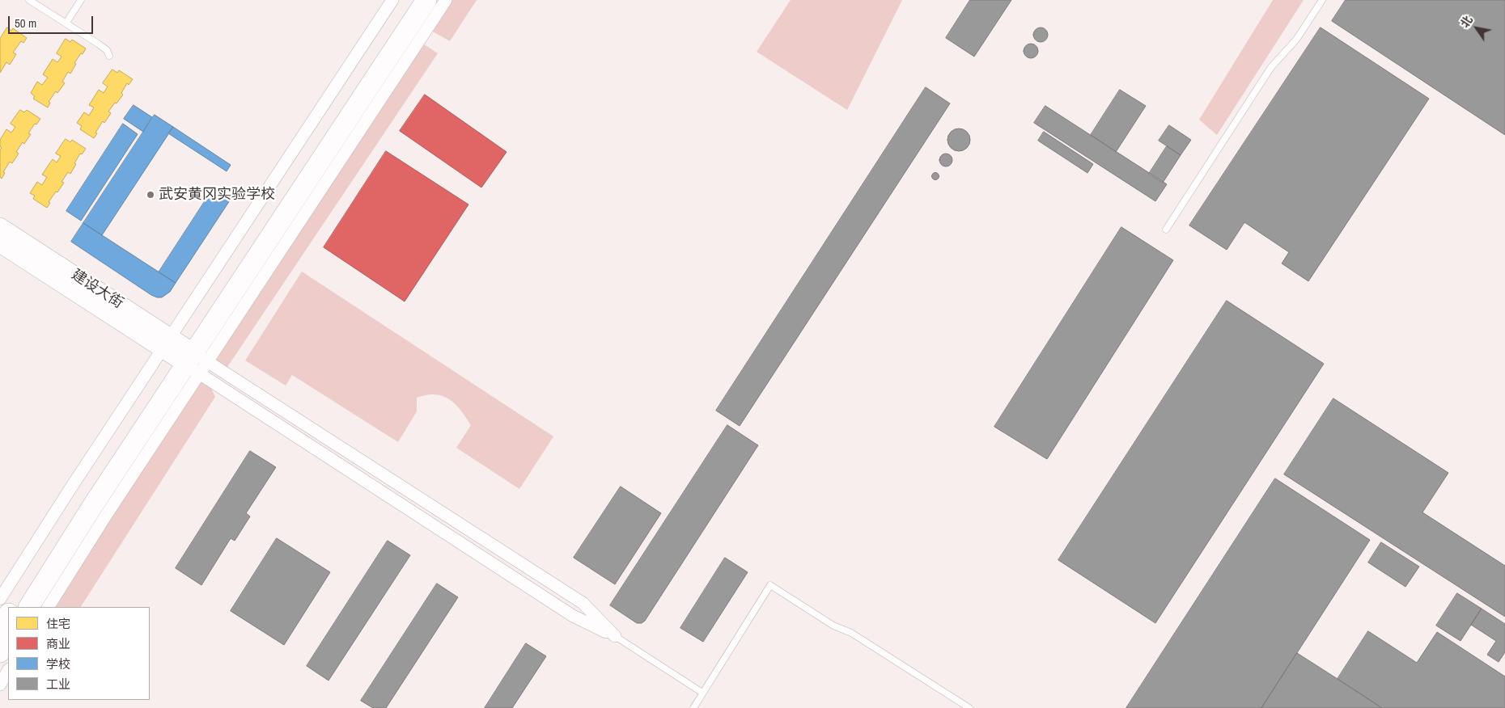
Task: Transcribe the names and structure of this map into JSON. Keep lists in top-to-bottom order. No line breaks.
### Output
{"streets":{"main road":["建设大街"]},"places":["武安黄冈实验学校"],"legend":["住宅","商业","学校","工业"],"scale_bar":"50 m","north":"top left"}
